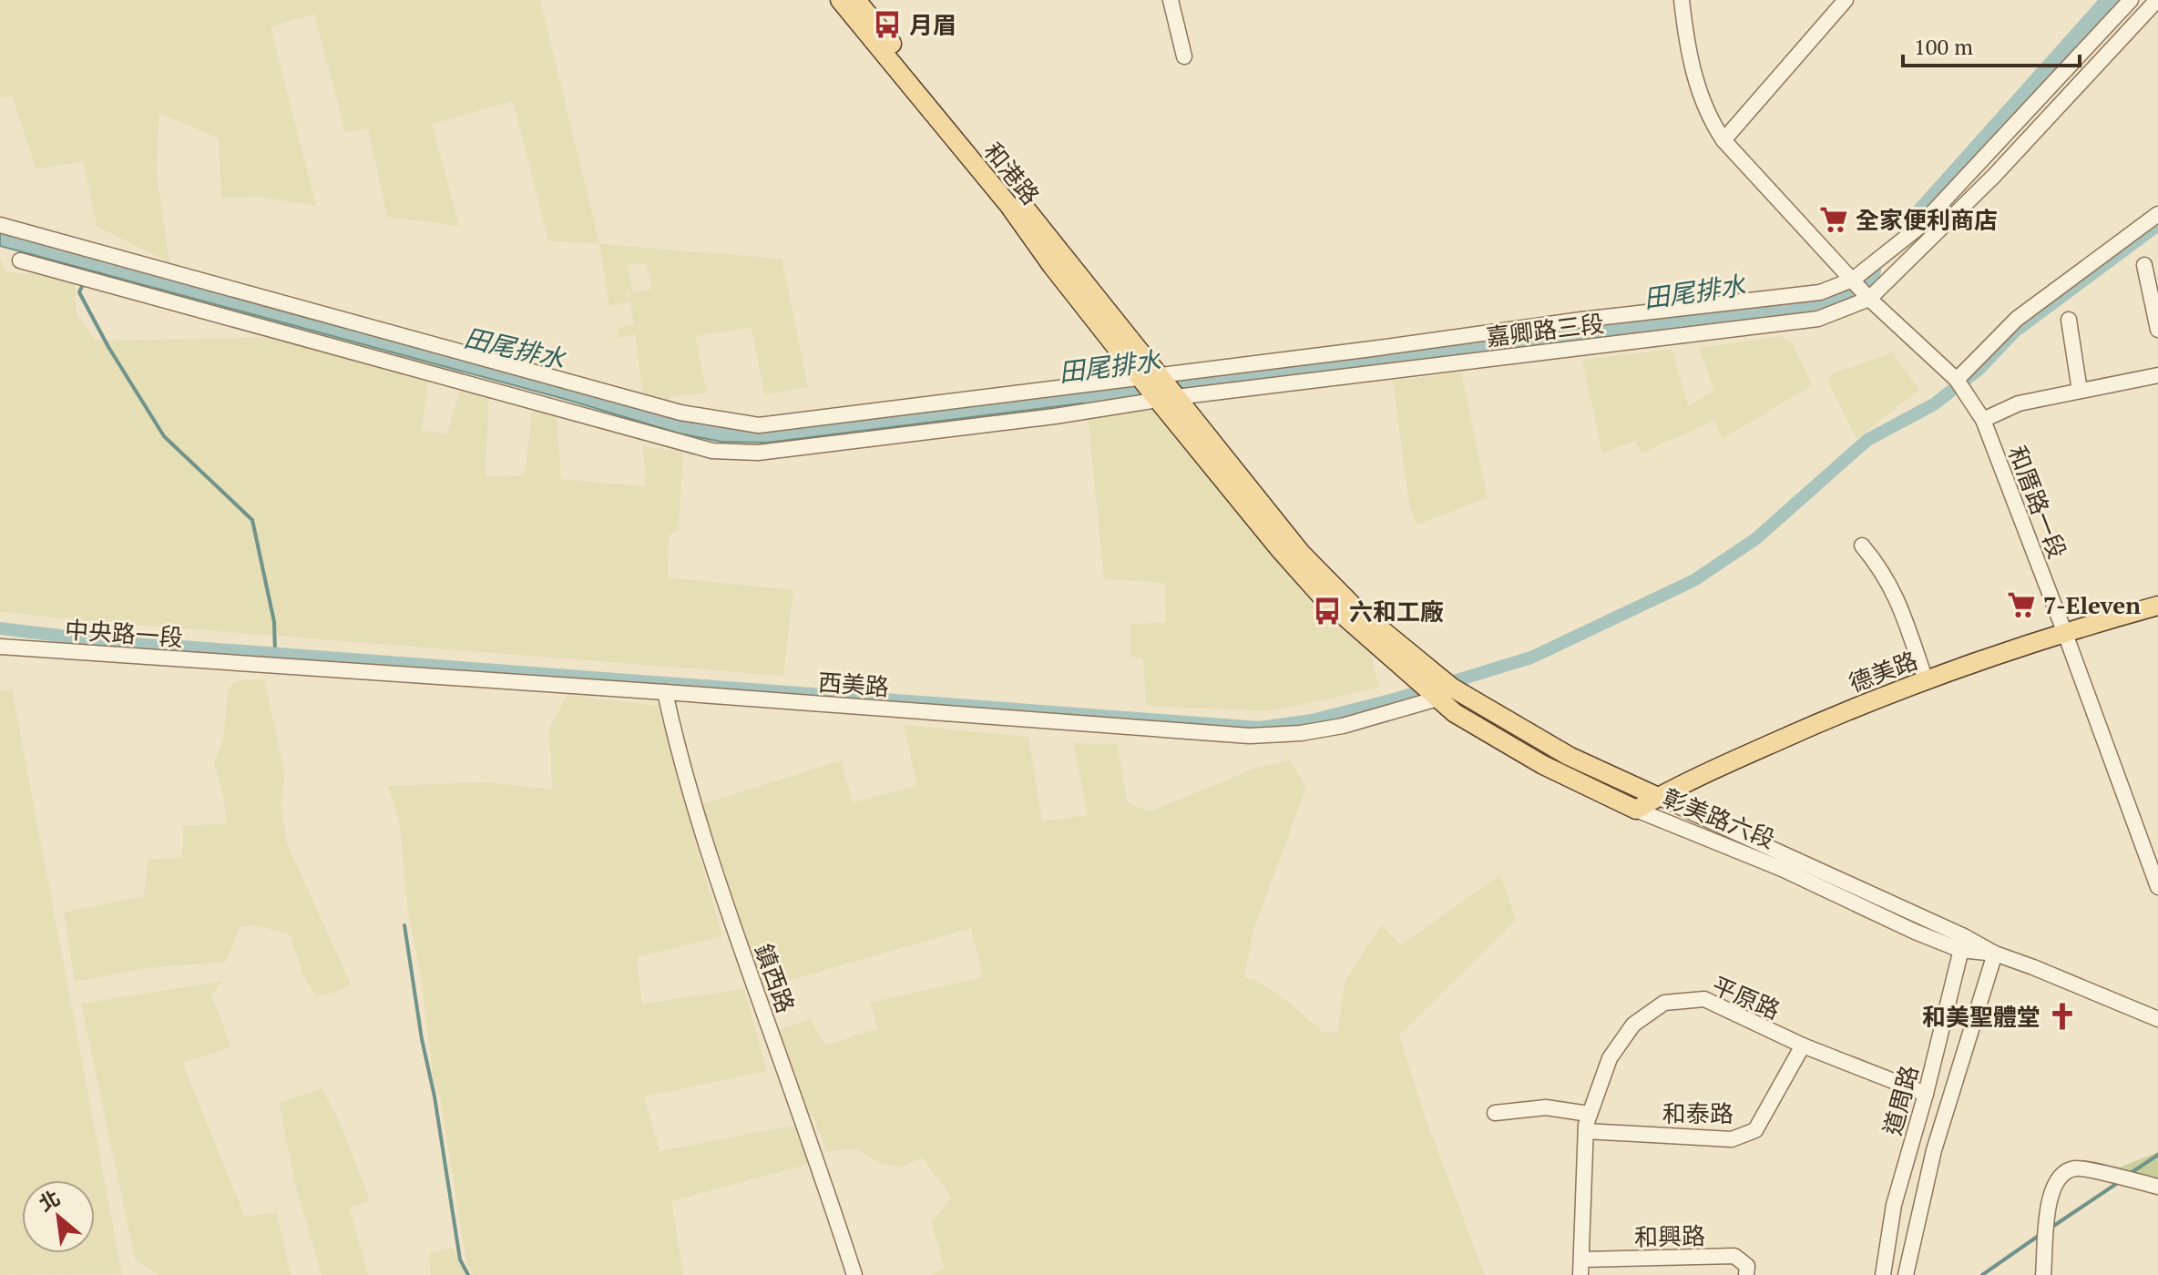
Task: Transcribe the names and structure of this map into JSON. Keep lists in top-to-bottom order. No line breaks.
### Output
{"streets":{"main road":["和港路","德美路","彰美路六段"],"street":["嘉卿路三段","和厝路一段","中央路一段","西美路","鎮西路","平原路","道周路","和泰路","和興路"]},"crossings":[["和港路","嘉卿路三段"],["和港路","西美路"],["和港路","彰美路六段"],["嘉卿路三段","和厝路一段"],["和厝路一段","德美路"],["中央路一段","西美路"],["德美路","彰美路六段"],["西美路","彰美路六段"],["西美路","鎮西路"],["彰美路六段","道周路"],["平原路","道周路"],["平原路","和泰路"],["平原路","和興路"]],"water":["田尾排水"],"places":{"bus stop":["月眉","六和工廠"],"supermarket":["全家便利商店","7-Eleven"],"church":["和美聖體堂"]},"scale_bar":"100 m","north":"top left"}
